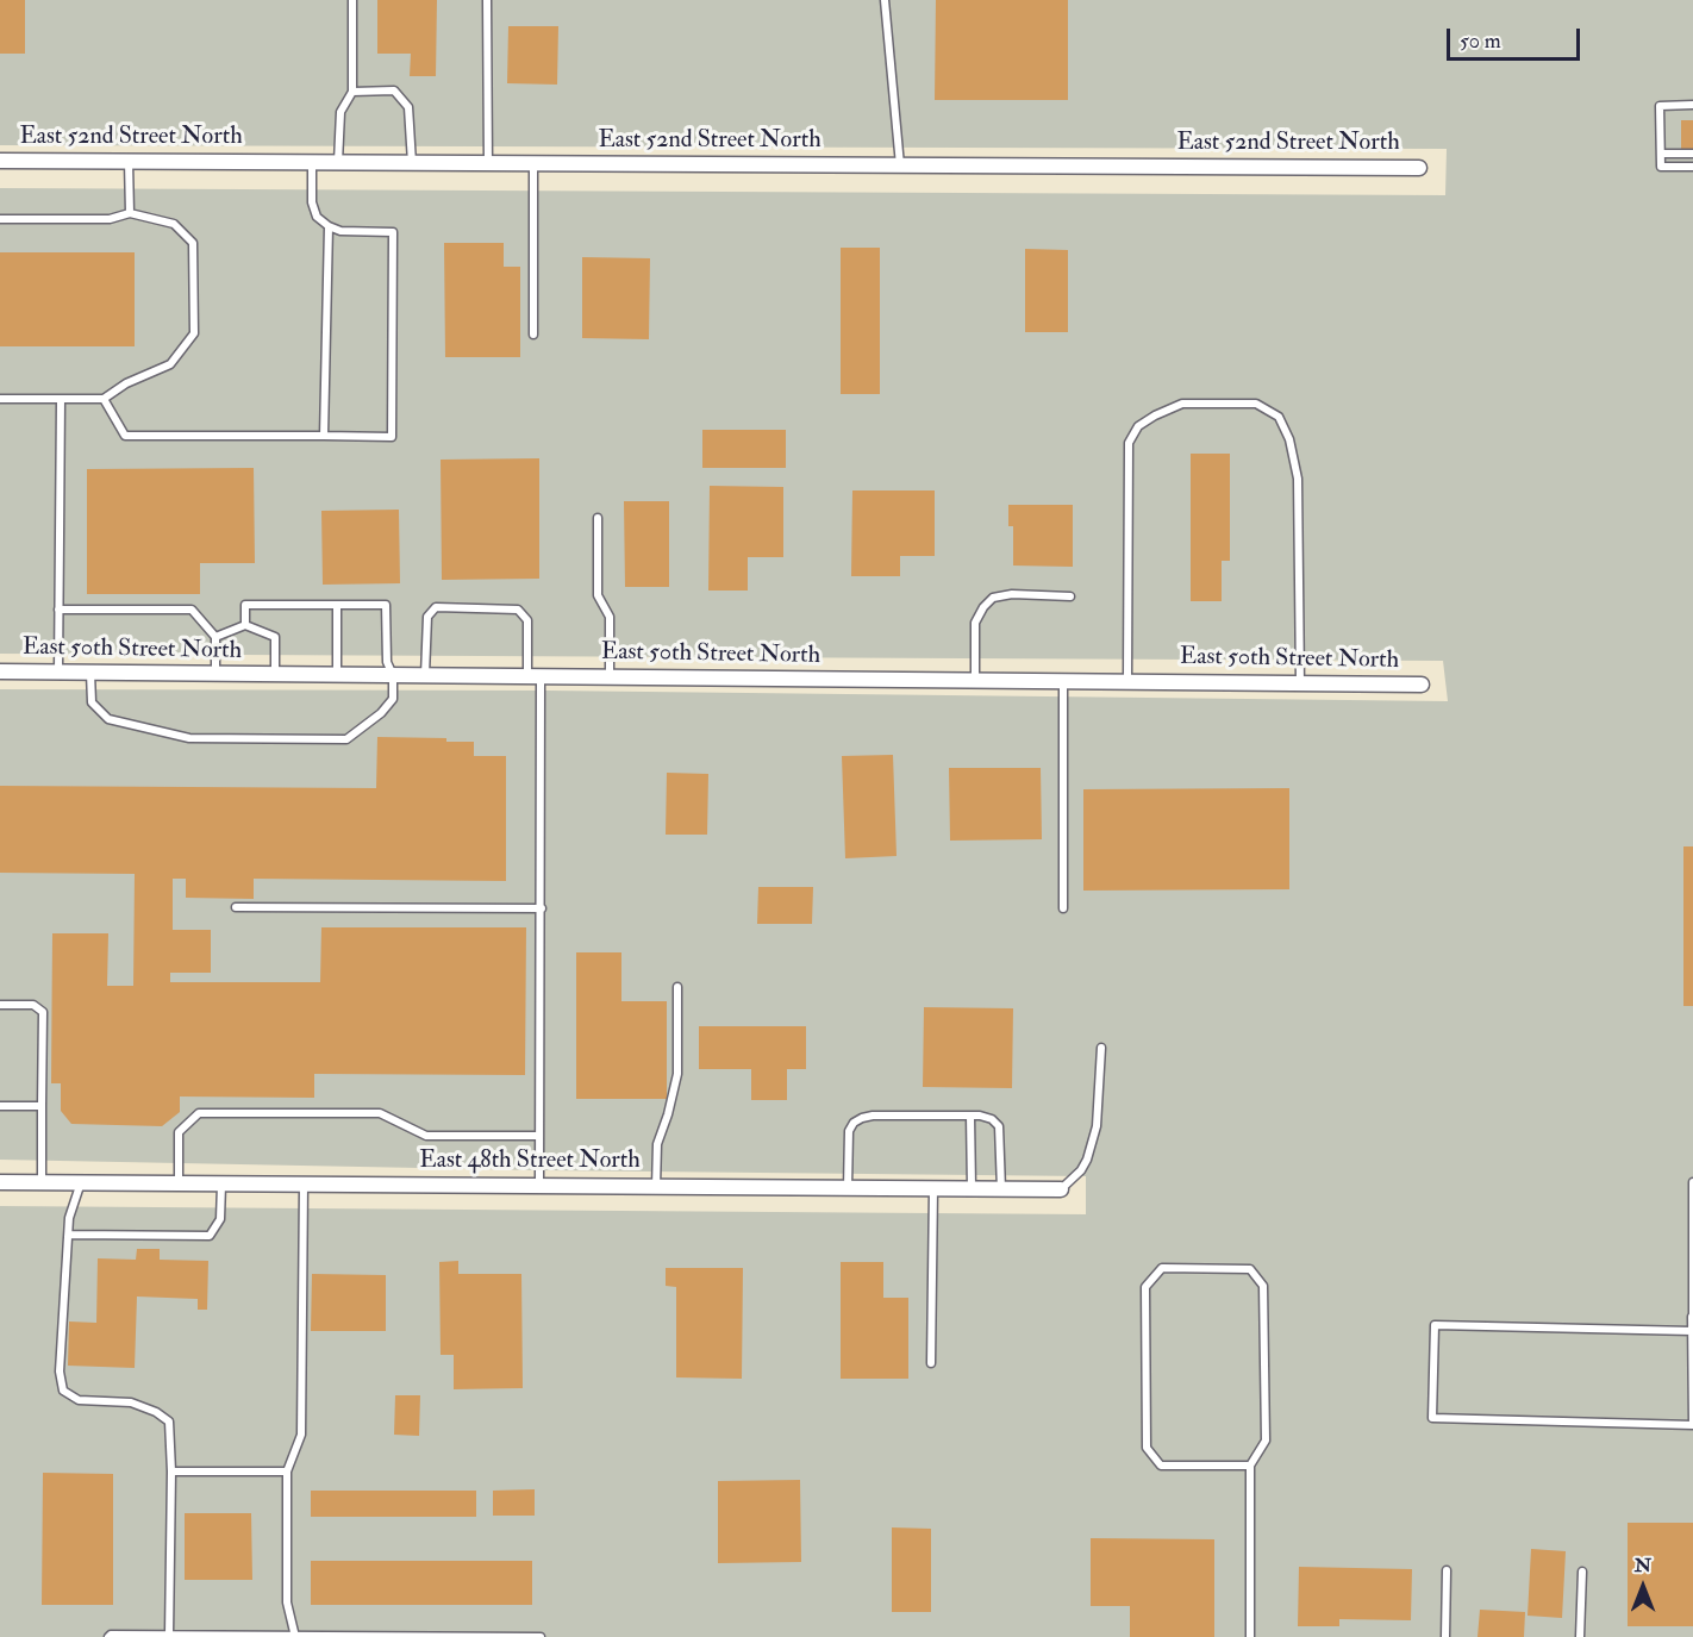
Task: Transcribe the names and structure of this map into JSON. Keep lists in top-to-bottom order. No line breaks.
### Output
{"streets":{"street":["East 52nd Street North","East 50th Street North","East 48th Street North"]},"scale_bar":"50 m","north":"top"}
